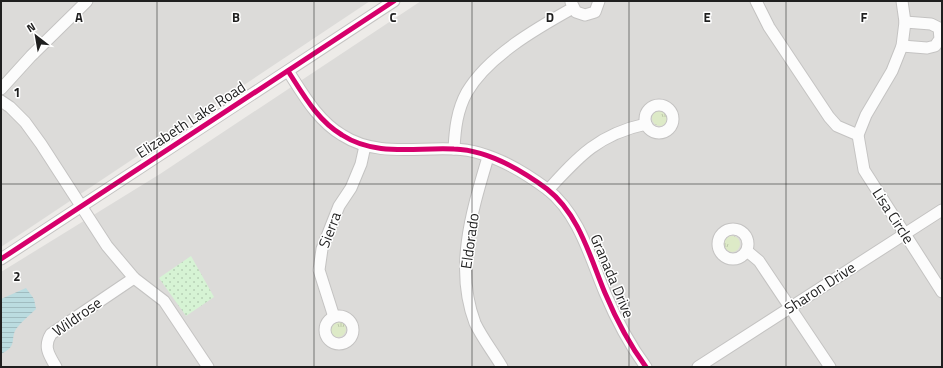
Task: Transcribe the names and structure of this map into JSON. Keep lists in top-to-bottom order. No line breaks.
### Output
{"streets":{"street":["Elizabeth Lake Road","Lisa Circle","Sierra","Eldorado","Granada Drive","Sharon Drive","Wildrose"]},"crossings":[["Elizabeth Lake Road","Granada Drive"],["Lisa Circle","Sharon Drive"],["Sierra","Granada Drive"],["Eldorado","Granada Drive"]],"north":"top left","grid":{"columns":["A","B","C","D","E","F"],"rows":["1","2"]}}
